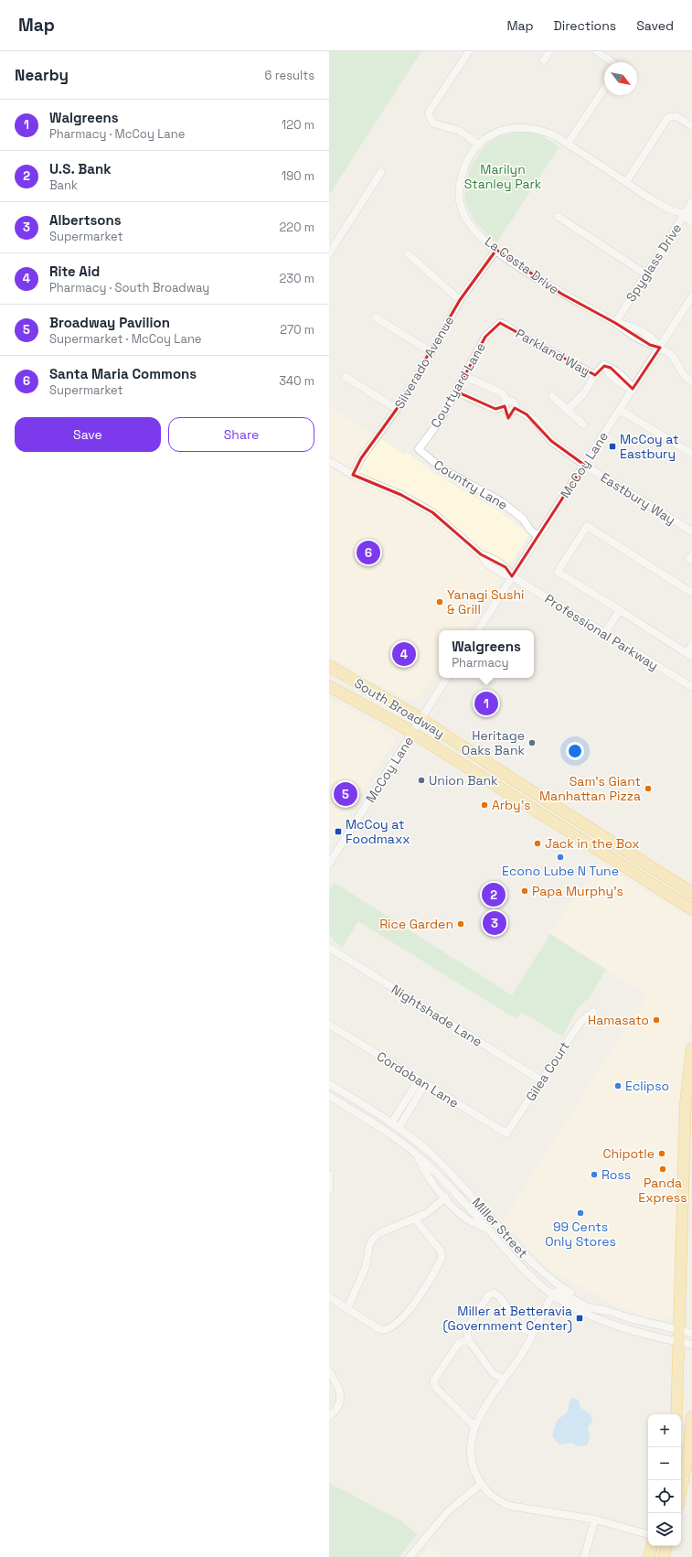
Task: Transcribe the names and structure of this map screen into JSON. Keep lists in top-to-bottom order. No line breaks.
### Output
{"streets":{"highway":["South Broadway"],"street":["Spyglass Drive","La Costa Drive","Parkland Way","Silverado Avenue","Courtyard Lane","McCoy Lane","Country Lane","Eastbury Way","Professional Parkway","Nightshade Lane","Gilea Court","Cordoban Lane","Miller Street"]},"crossings":[["Spyglass Drive","La Costa Drive"],["La Costa Drive","Silverado Avenue"],["La Costa Drive","McCoy Lane"],["Parkland Way","Courtyard Lane"],["Parkland Way","McCoy Lane"],["Silverado Avenue","Professional Parkway"],["Courtyard Lane","Country Lane"],["McCoy Lane","Country Lane"],["McCoy Lane","Eastbury Way"],["McCoy Lane","Professional Parkway"],["McCoy Lane","South Broadway"],["Nightshade Lane","Gilea Court"],["Gilea Court","Cordoban Lane"]],"parks":["Marilyn Stanley Park"],"places":{"transit":["McCoy at Eastbury","McCoy at Foodmaxx","Miller at Betteravia (Government Center)"],"other":["Yanagi Sushi & Grill","Heritage Oaks Bank","Union Bank","Sam's Giant Manhattan Pizza","Arby's","Jack in the Box","Econo Lube N Tune","Papa Murphy's","Rice Garden","Hamasato","Eclipso","Chipotle","Panda Express","Ross","99 Cents Only Stores"]},"north":"bottom right","page":{"header":"Map","nav":["Map","Directions","Saved"],"heading":["Nearby","6 results"],"list":[{"mark":"1","name":"Walgreens","note":"Pharmacy · McCoy Lane","value":"120 m"},{"mark":"2","name":"U.S. Bank","note":"Bank","value":"190 m"},{"mark":"3","name":"Albertsons","note":"Supermarket","value":"220 m"},{"mark":"4","name":"Rite Aid","note":"Pharmacy · South Broadway","value":"230 m"},{"mark":"5","name":"Broadway Pavilion","note":"Supermarket · McCoy Lane","value":"270 m"},{"mark":"6","name":"Santa Maria Commons","note":"Supermarket","value":"340 m"}],"buttons":["Save","Share"],"pins":["6","4","1","5","2","3"],"popup":["Walgreens","Pharmacy"],"map_buttons":["+","−"]}}
